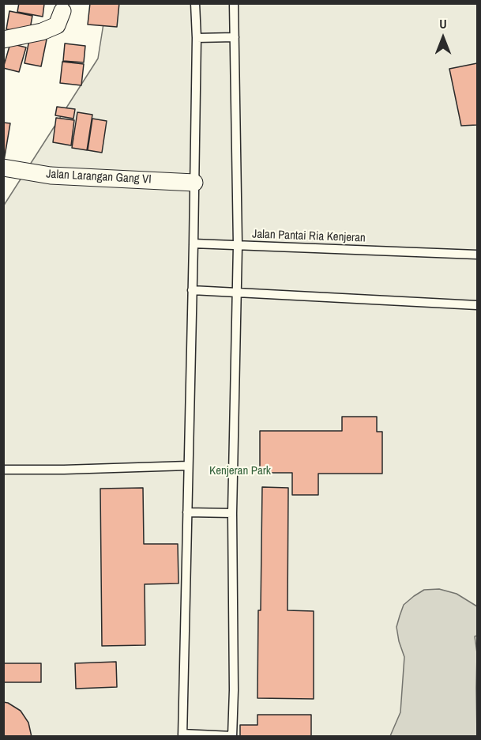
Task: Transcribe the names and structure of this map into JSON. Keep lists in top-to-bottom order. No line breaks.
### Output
{"streets":{"street":["Jalan Larangan Gang VI"],"lane":["Jalan Pantai Ria Kenjeran"]},"parks":["Kenjeran Park"],"north":"top"}
